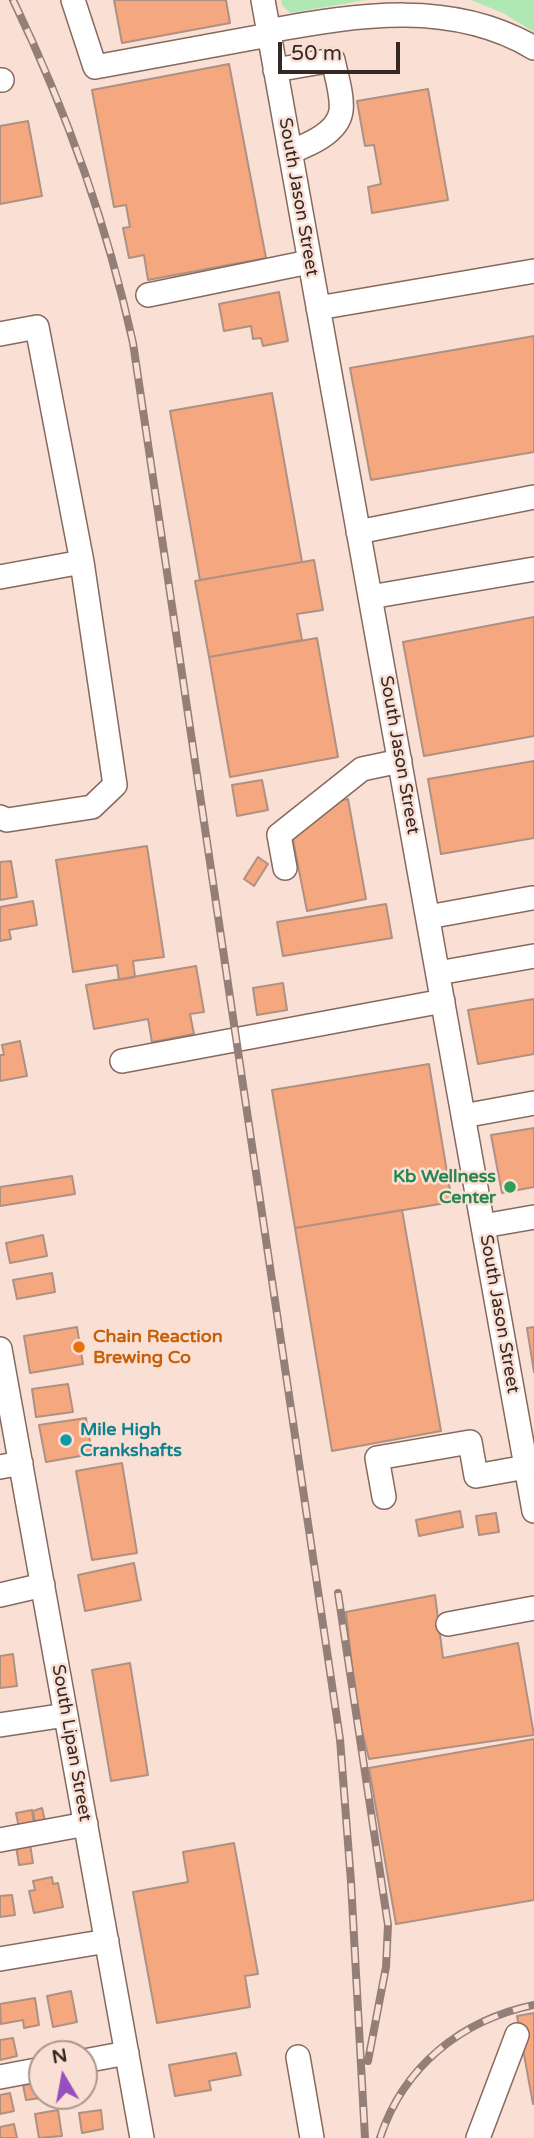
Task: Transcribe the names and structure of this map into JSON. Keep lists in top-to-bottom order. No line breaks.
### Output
{"streets":{"street":["South Jason Street","South Lipan Street"]},"places":["Kb Wellness Center","Chain Reaction Brewing Co","Mile High Crankshafts"],"scale_bar":"50 m","north":"top"}
